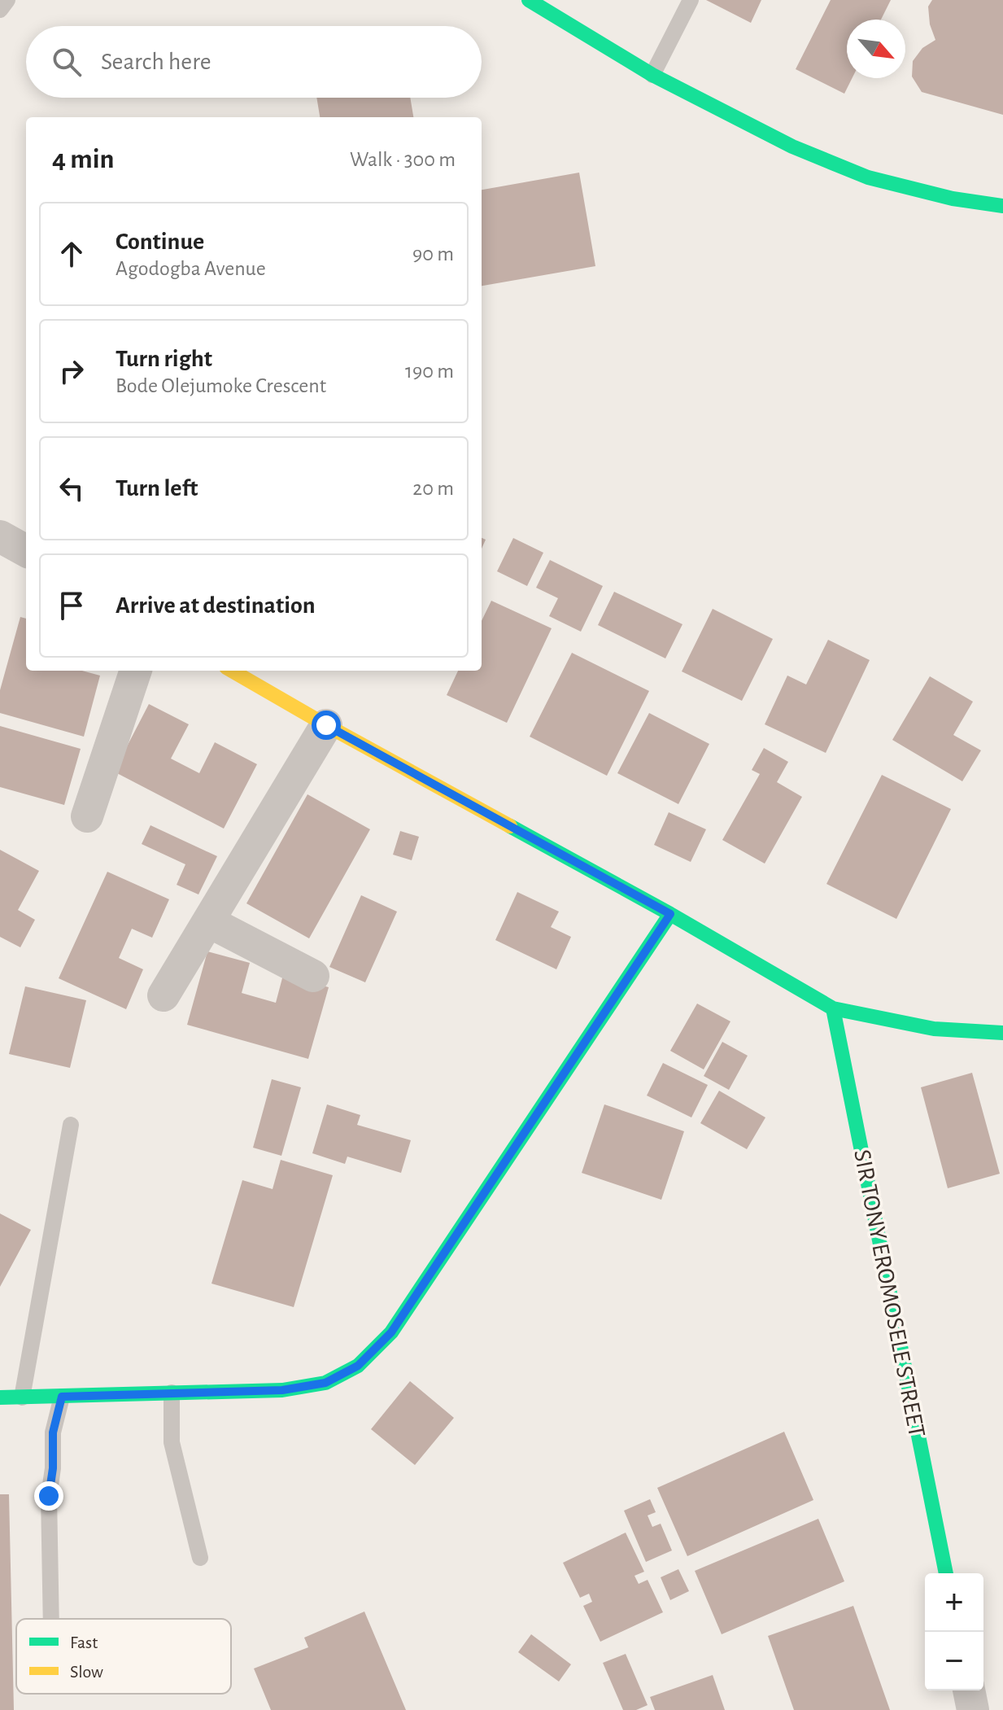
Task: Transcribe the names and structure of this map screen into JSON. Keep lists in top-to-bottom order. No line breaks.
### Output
{"streets":{"street":["SIR TONY EROMOSELE STREET"]},"legend":["Fast","Slow"],"north":"bottom right","page":{"search":"Search here","heading":["4 min","Walk · 300 m"],"list":[["Continue","Agodogba Avenue","90 m"],["Turn right","Bode Olejumoke Crescent","190 m"],["Turn left","20 m"],"Arrive at destination"],"map_buttons":["+","−"]}}
